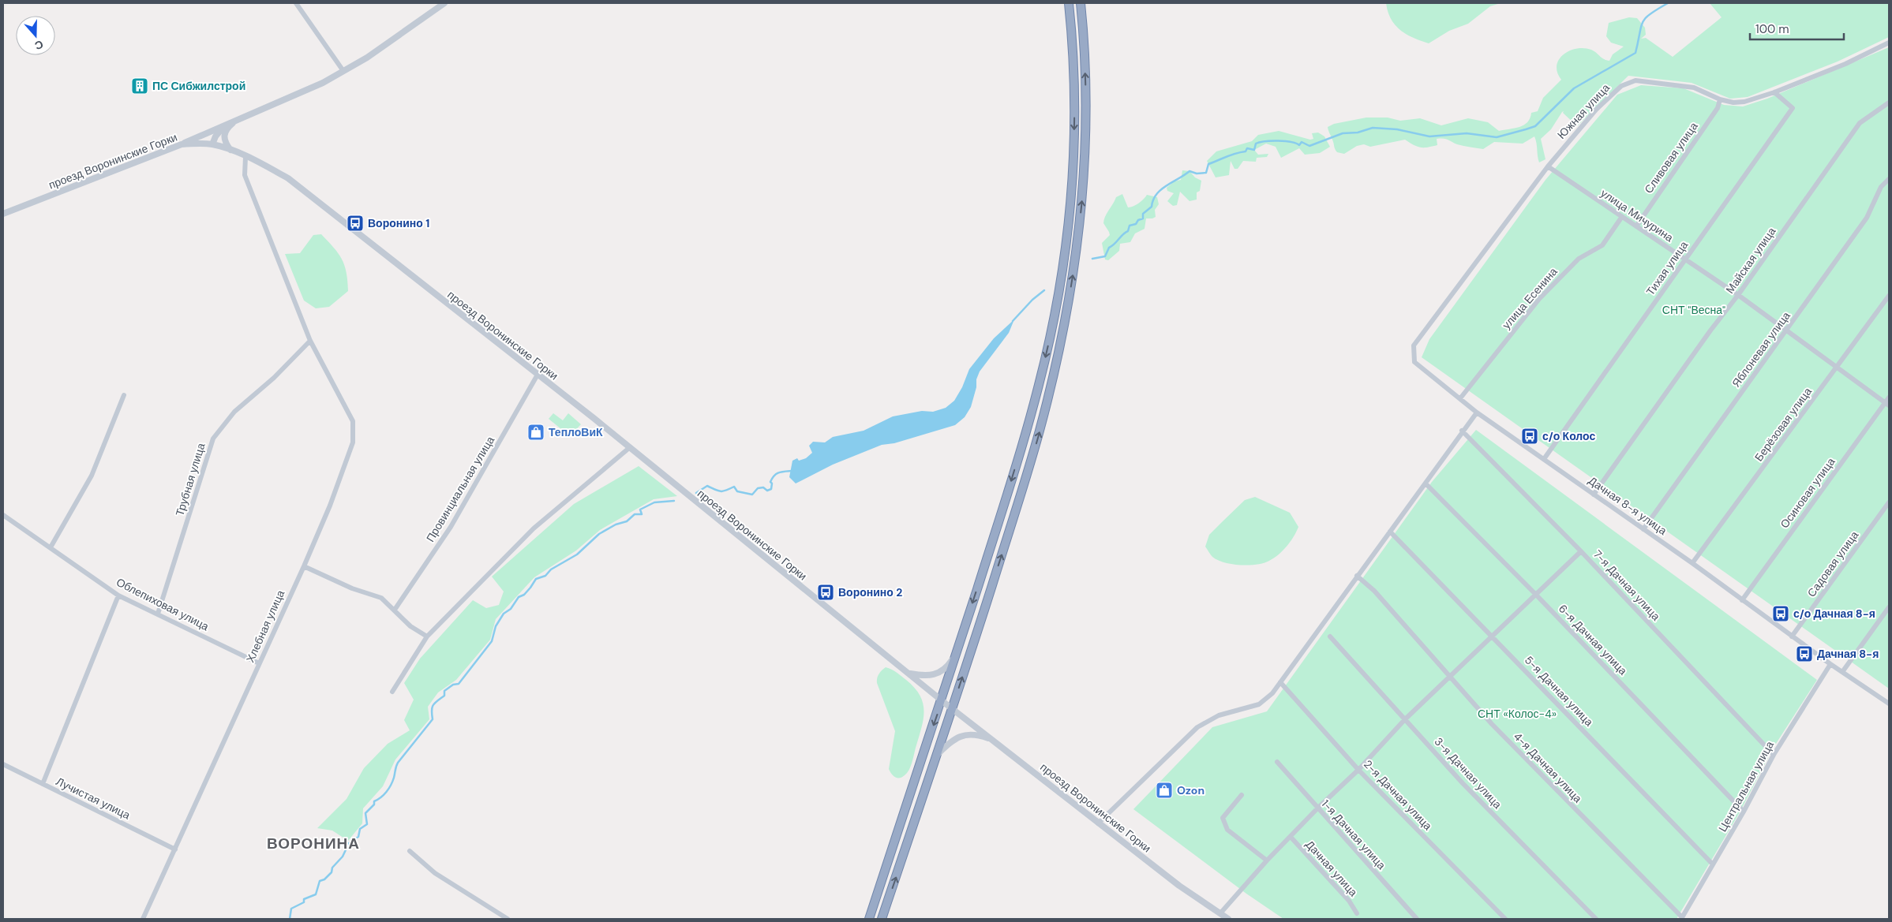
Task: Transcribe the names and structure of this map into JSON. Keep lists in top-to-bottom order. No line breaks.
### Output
{"streets":{"street":["Южная улица","Сливовая улица","проезд Воронинские Горки","улица Мичурина","Майская улица","Тихая улица","улица Есенина","Яблоневая улица","Берёзовая улица","Трубная улица","Провинциальная улица","Осиновая улица","Дачная 8-я улица","Садовая улица","7-я Дачная улица","Облепиховая улица","Хлебная улица","6-я Дачная улица","5-я Дачная улица","4-я Дачная улица","3-я Дачная улица","Центральная улица","2-я Дачная улица","Лучистая улица","1-я Дачная улица","Дачная улица"]},"crossings":[["Южная улица","Сливовая улица"],["Южная улица","улица Мичурина"],["Южная улица","Тихая улица"],["Южная улица","Дачная 8-я улица"],["Сливовая улица","улица Мичурина"],["проезд Воронинские Горки","Провинциальная улица"],["проезд Воронинские Горки","Хлебная улица"],["улица Мичурина","Майская улица"],["улица Мичурина","Тихая улица"],["улица Мичурина","улица Есенина"],["улица Мичурина","Яблоневая улица"],["улица Мичурина","Берёзовая улица"],["улица Мичурина","Осиновая улица"],["Майская улица","Дачная 8-я улица"],["Тихая улица","Дачная 8-я улица"],["улица Есенина","Дачная 8-я улица"],["Яблоневая улица","Дачная 8-я улица"],["Берёзовая улица","Дачная 8-я улица"],["Трубная улица","Облепиховая улица"],["Трубная улица","Хлебная улица"],["Осиновая улица","Дачная 8-я улица"],["Дачная 8-я улица","Садовая улица"],["Дачная 8-я улица","Центральная улица"],["7-я Дачная улица","Центральная улица"],["Облепиховая улица","Хлебная улица"],["Хлебная улица","Лучистая улица"],["6-я Дачная улица","Центральная улица"],["5-я Дачная улица","Центральная улица"],["4-я Дачная улица","Центральная улица"]],"districts":["ВОРОНИНА"],"parks":["СНТ \"Весна\"","СНТ «Колос-4»"],"places":{"building":["ПС Сибжилстрой"],"bus stop":["Воронино 1","с/о Колос","Воронино 2","с/о Дачная 8-я","Дачная 8-я"],"shop":["ТеплоВиК","Ozon"]},"scale_bar":"100 m","north":"bottom"}
